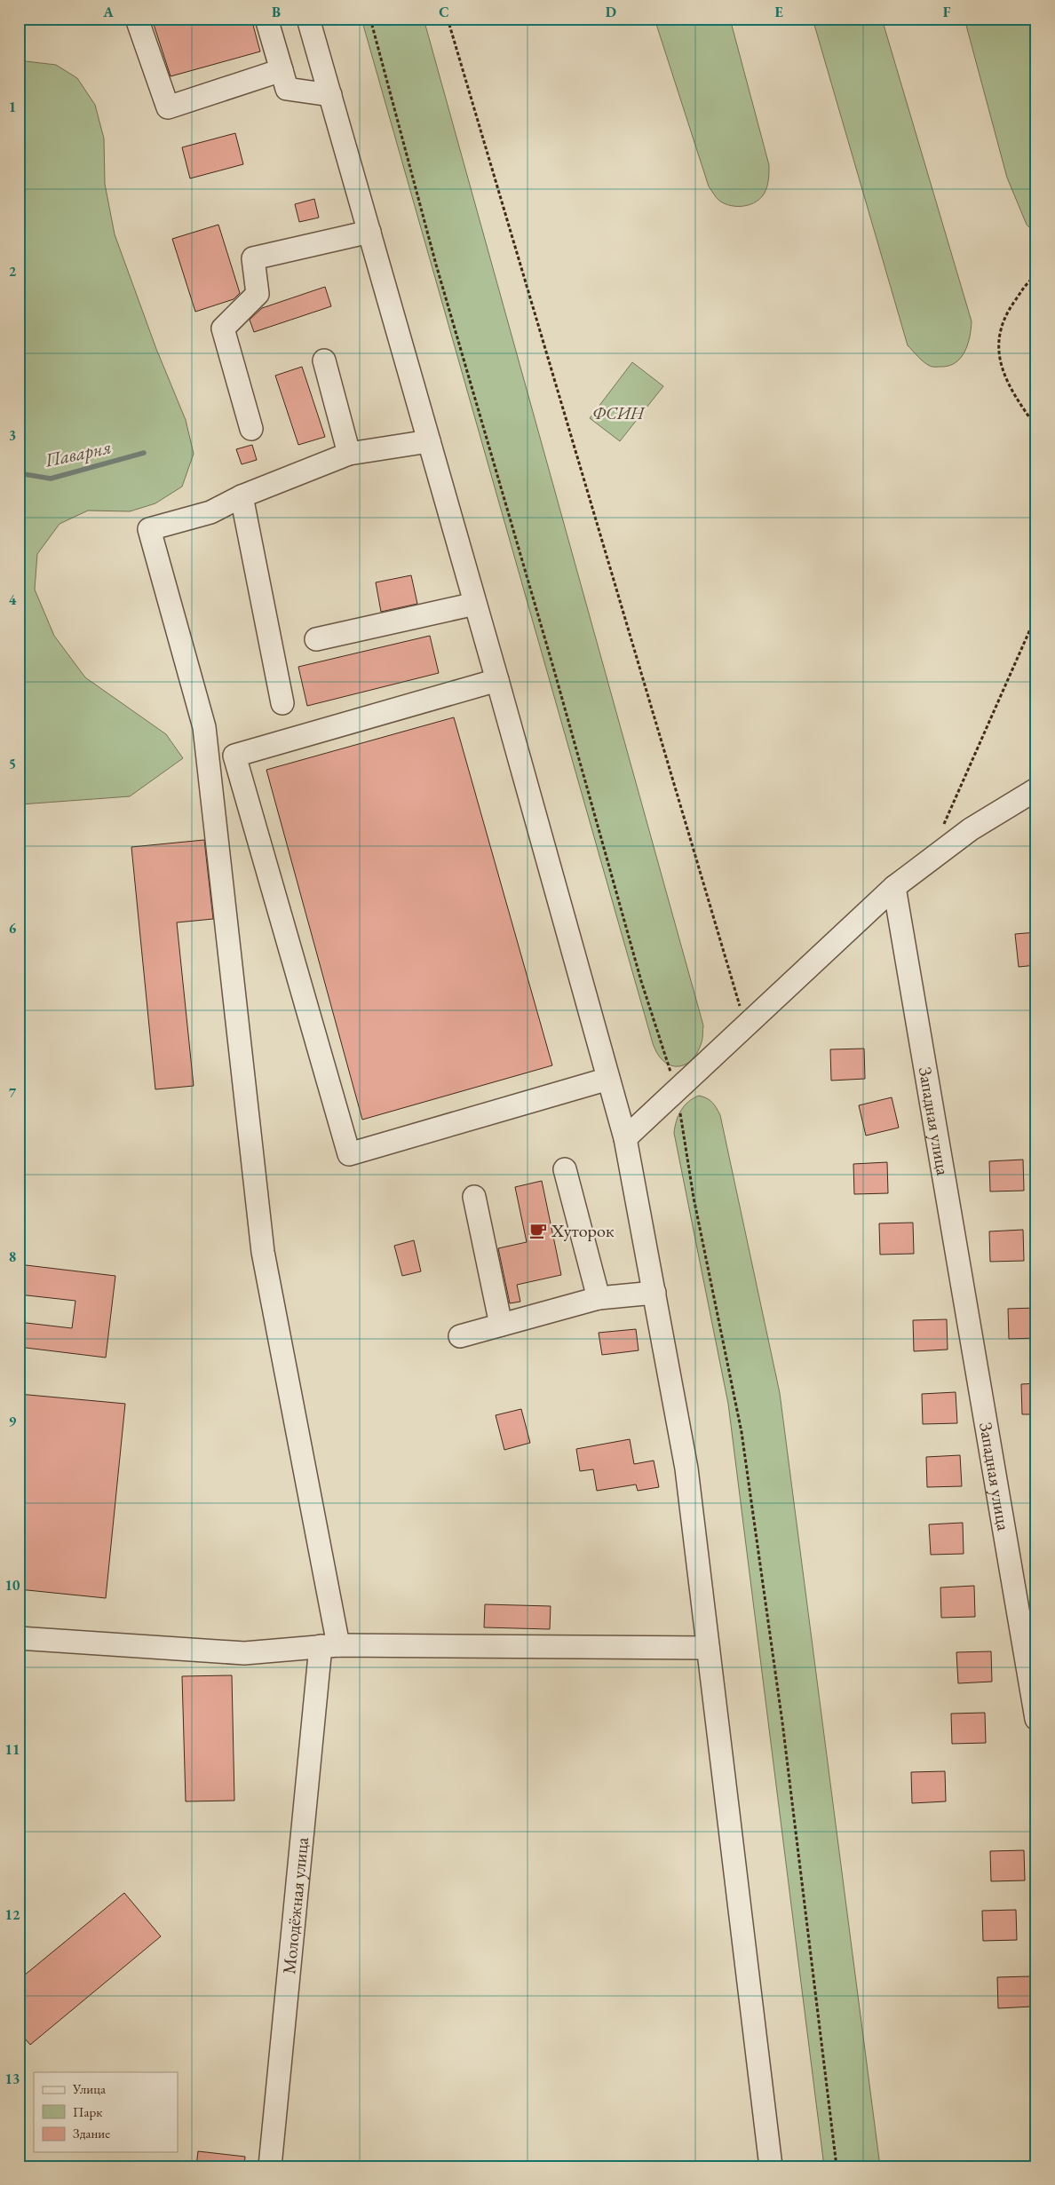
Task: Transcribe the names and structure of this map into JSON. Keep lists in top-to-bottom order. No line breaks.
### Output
{"streets":{"street":["Западная улица","Молодёжная улица"]},"water":["Паварня"],"parks":["ФСИН"],"places":{"cafe":["Хуторок"]},"legend":["Улица","Парк","Здание"],"grid":{"columns":["A","B","C","D","E","F"],"rows":["1","2","3","4","5","6","7","8","9","10","11","12","13"]}}
